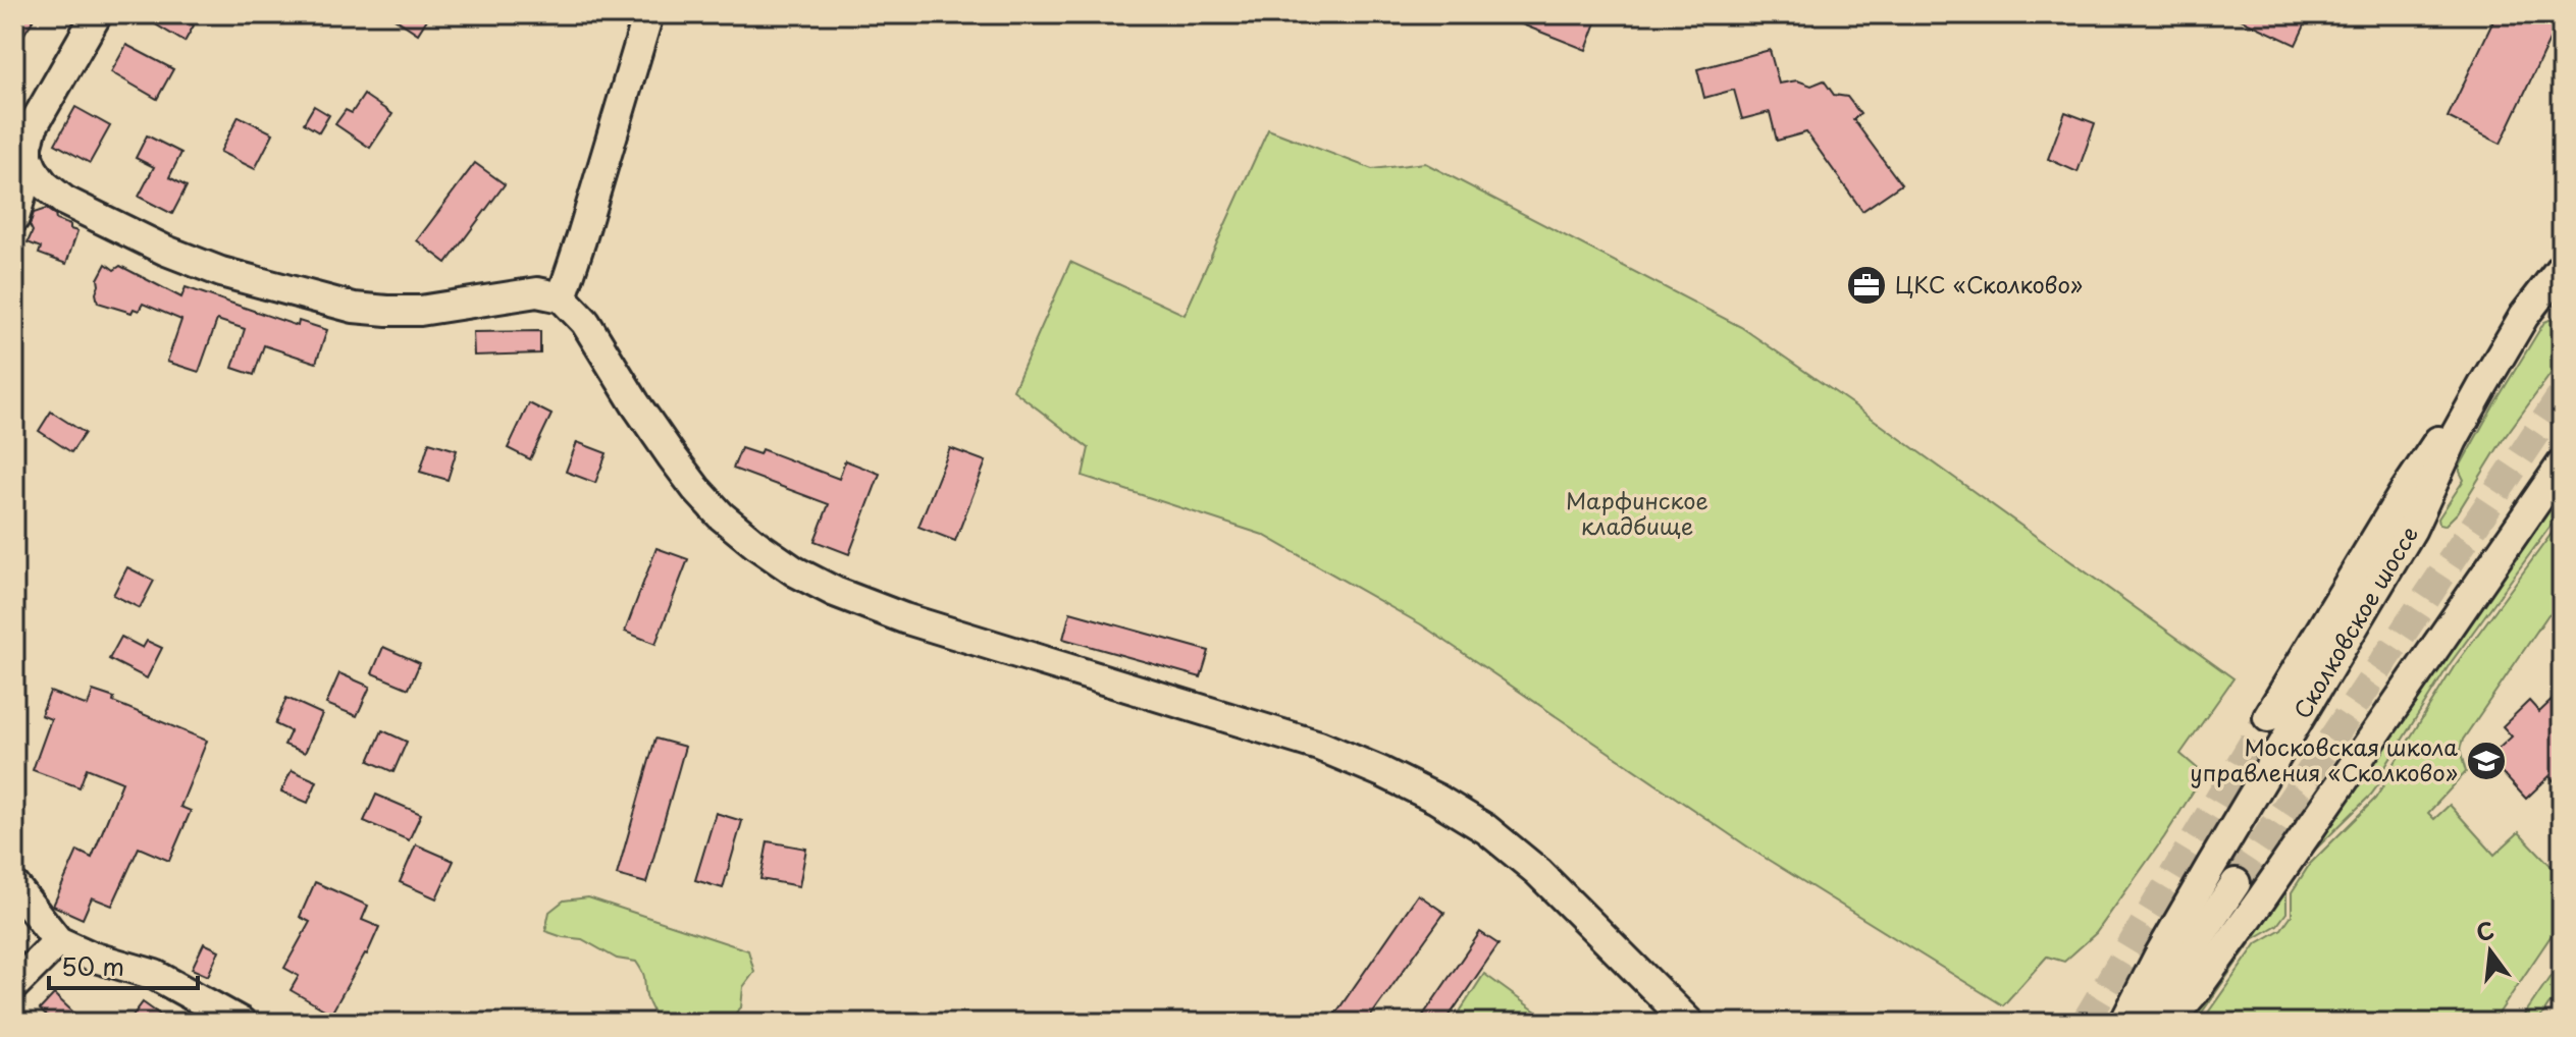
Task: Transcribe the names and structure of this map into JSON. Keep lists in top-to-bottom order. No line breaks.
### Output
{"streets":{"street":["Сколковское шоссе"]},"parks":["Марфинское кладбище"],"places":{"office":["ЦКС «Сколково»"],"school or university":["Московская школа управления «Сколково»"]},"scale_bar":"50 m","north":"top"}
